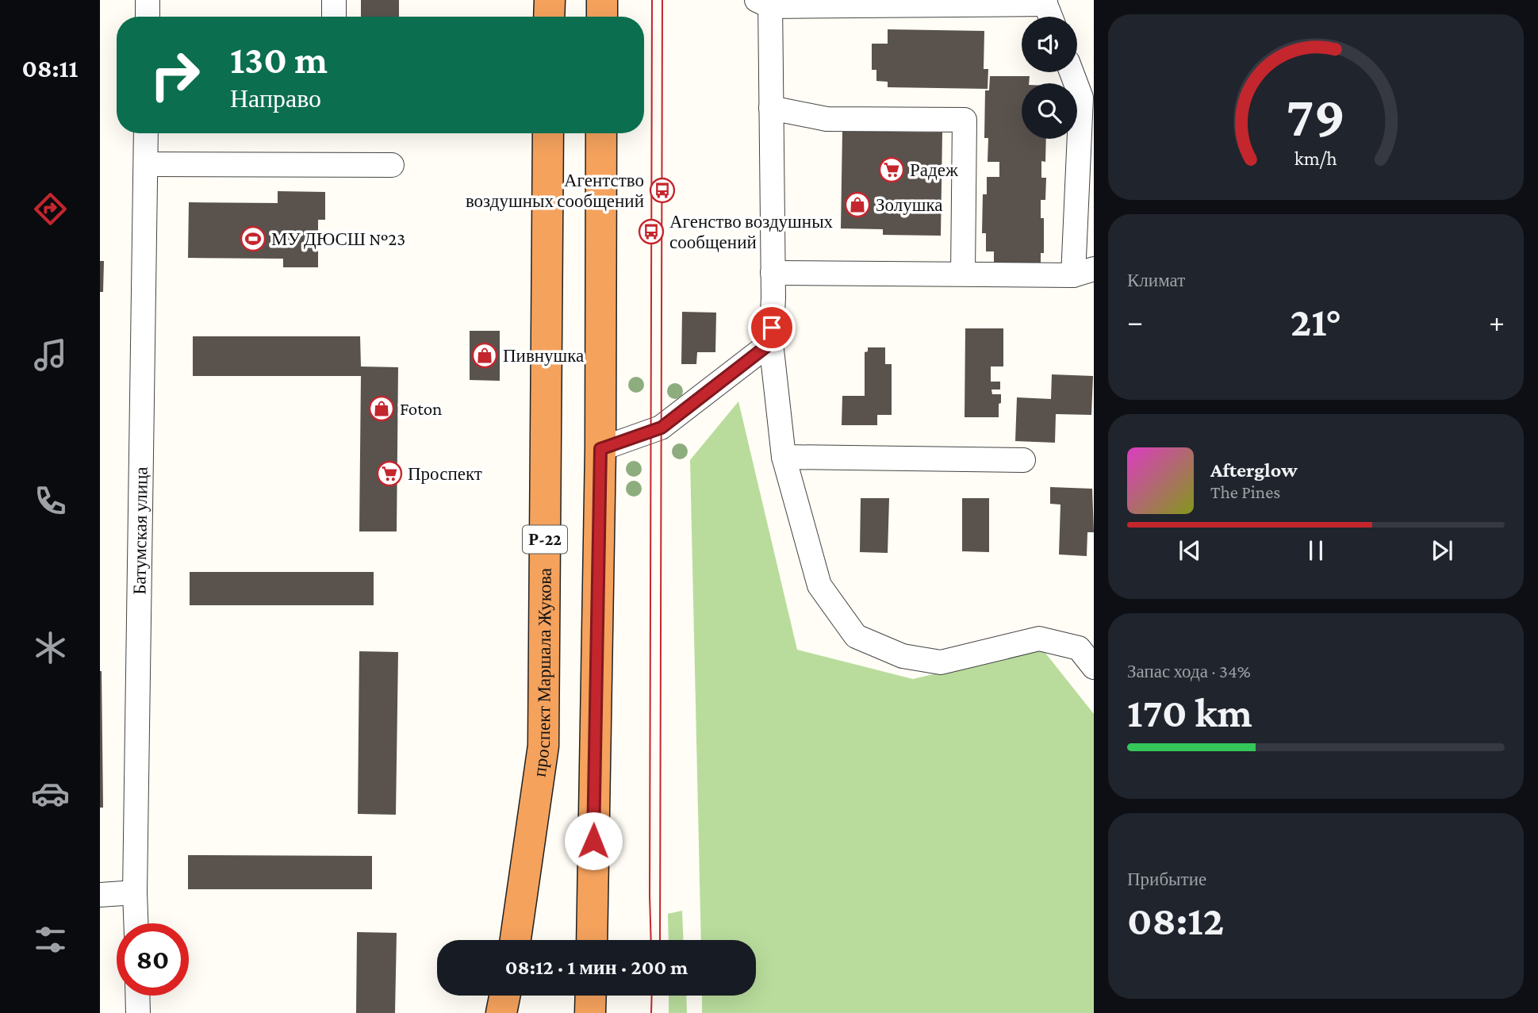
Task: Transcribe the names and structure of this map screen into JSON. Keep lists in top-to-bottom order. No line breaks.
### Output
{"streets":{"highway":["Р-22","проспект Маршала Жукова"],"street":["Батумская улица"]},"places":{"supermarket":["Радеж","Проспект"],"bus stop":["Агентство воздушных сообщений","Агенство воздушных сообщений"],"shop":["Золушка","Пивнушка","Foton"],"sports":["МУ ДЮСШ №23"]},"page":{"tabs":"08:11","turn":["130 m","Направо"],"tile":["Климат",["Запас хода · 34%","170 km"],["Прибытие","08:12"]],"heat":["−","21°","+"],"song":["Afterglow","The Pines"],"limit":"80","trip":"08:12 · 1 мин · 200 m","gauge":["79","km/h"]}}
